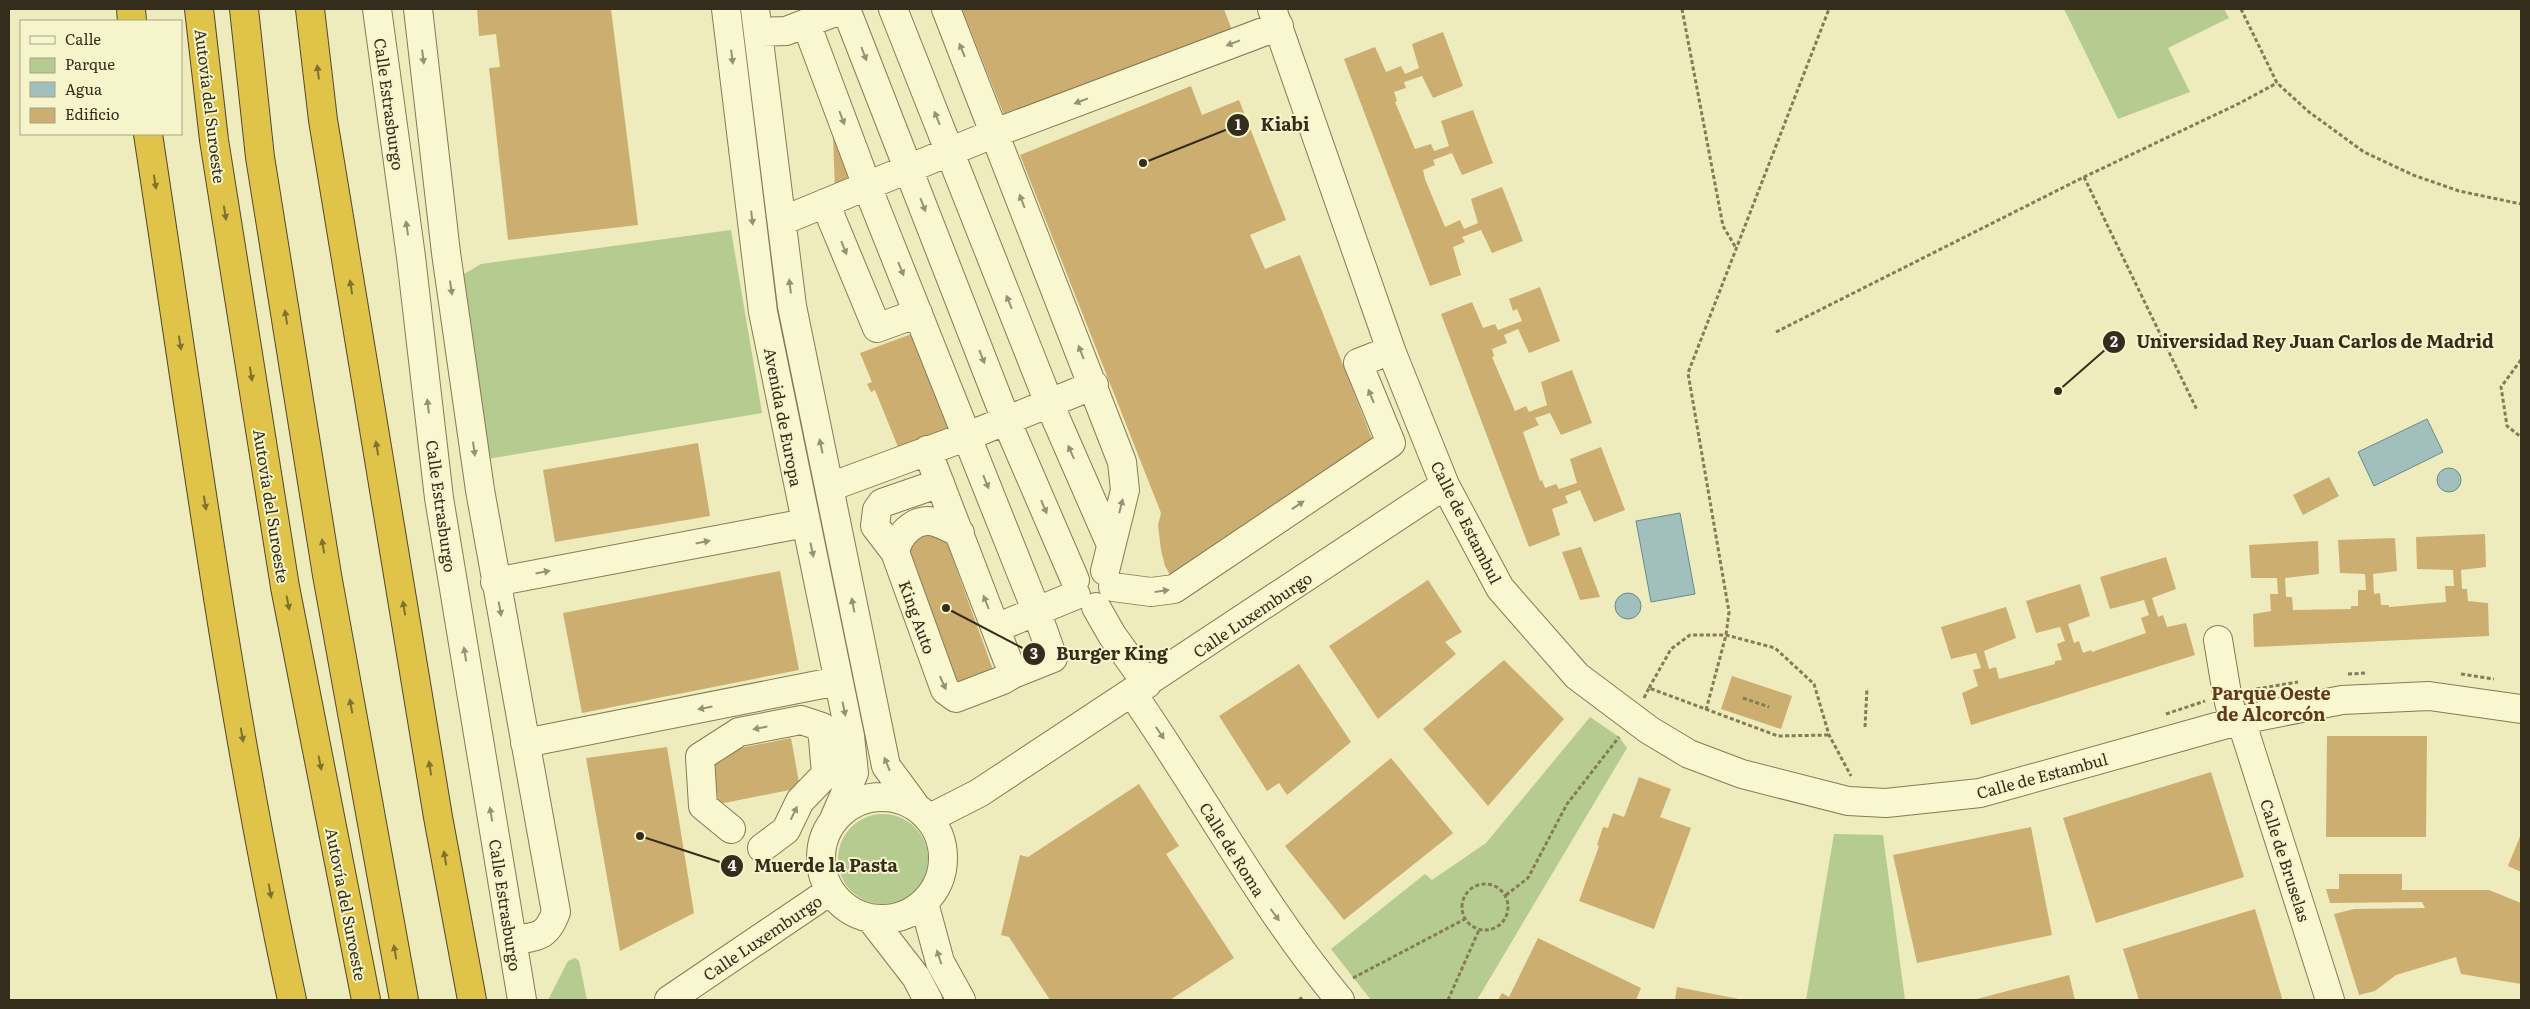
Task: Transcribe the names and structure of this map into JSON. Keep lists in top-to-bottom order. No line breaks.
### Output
{"streets":{"highway":["Autovía del Suroeste"],"street":["Calle Estrasburgo","Avenida de Europa","Calle de Estambul","Calle Luxemburgo","King Auto","Calle de Roma","Calle de Bruselas"]},"crossings":[["Avenida de Europa","Calle Luxemburgo"],["Calle de Estambul","Calle Luxemburgo"],["Calle de Estambul","Calle de Bruselas"],["Calle Luxemburgo","Calle de Roma"]],"one_way":["Calle de Roma"],"districts":["Parque Oeste de Alcorcón"],"places":["Kiabi","Universidad Rey Juan Carlos de Madrid","Burger King","Muerde la Pasta"],"legend":["Calle","Parque","Agua","Edificio"]}
